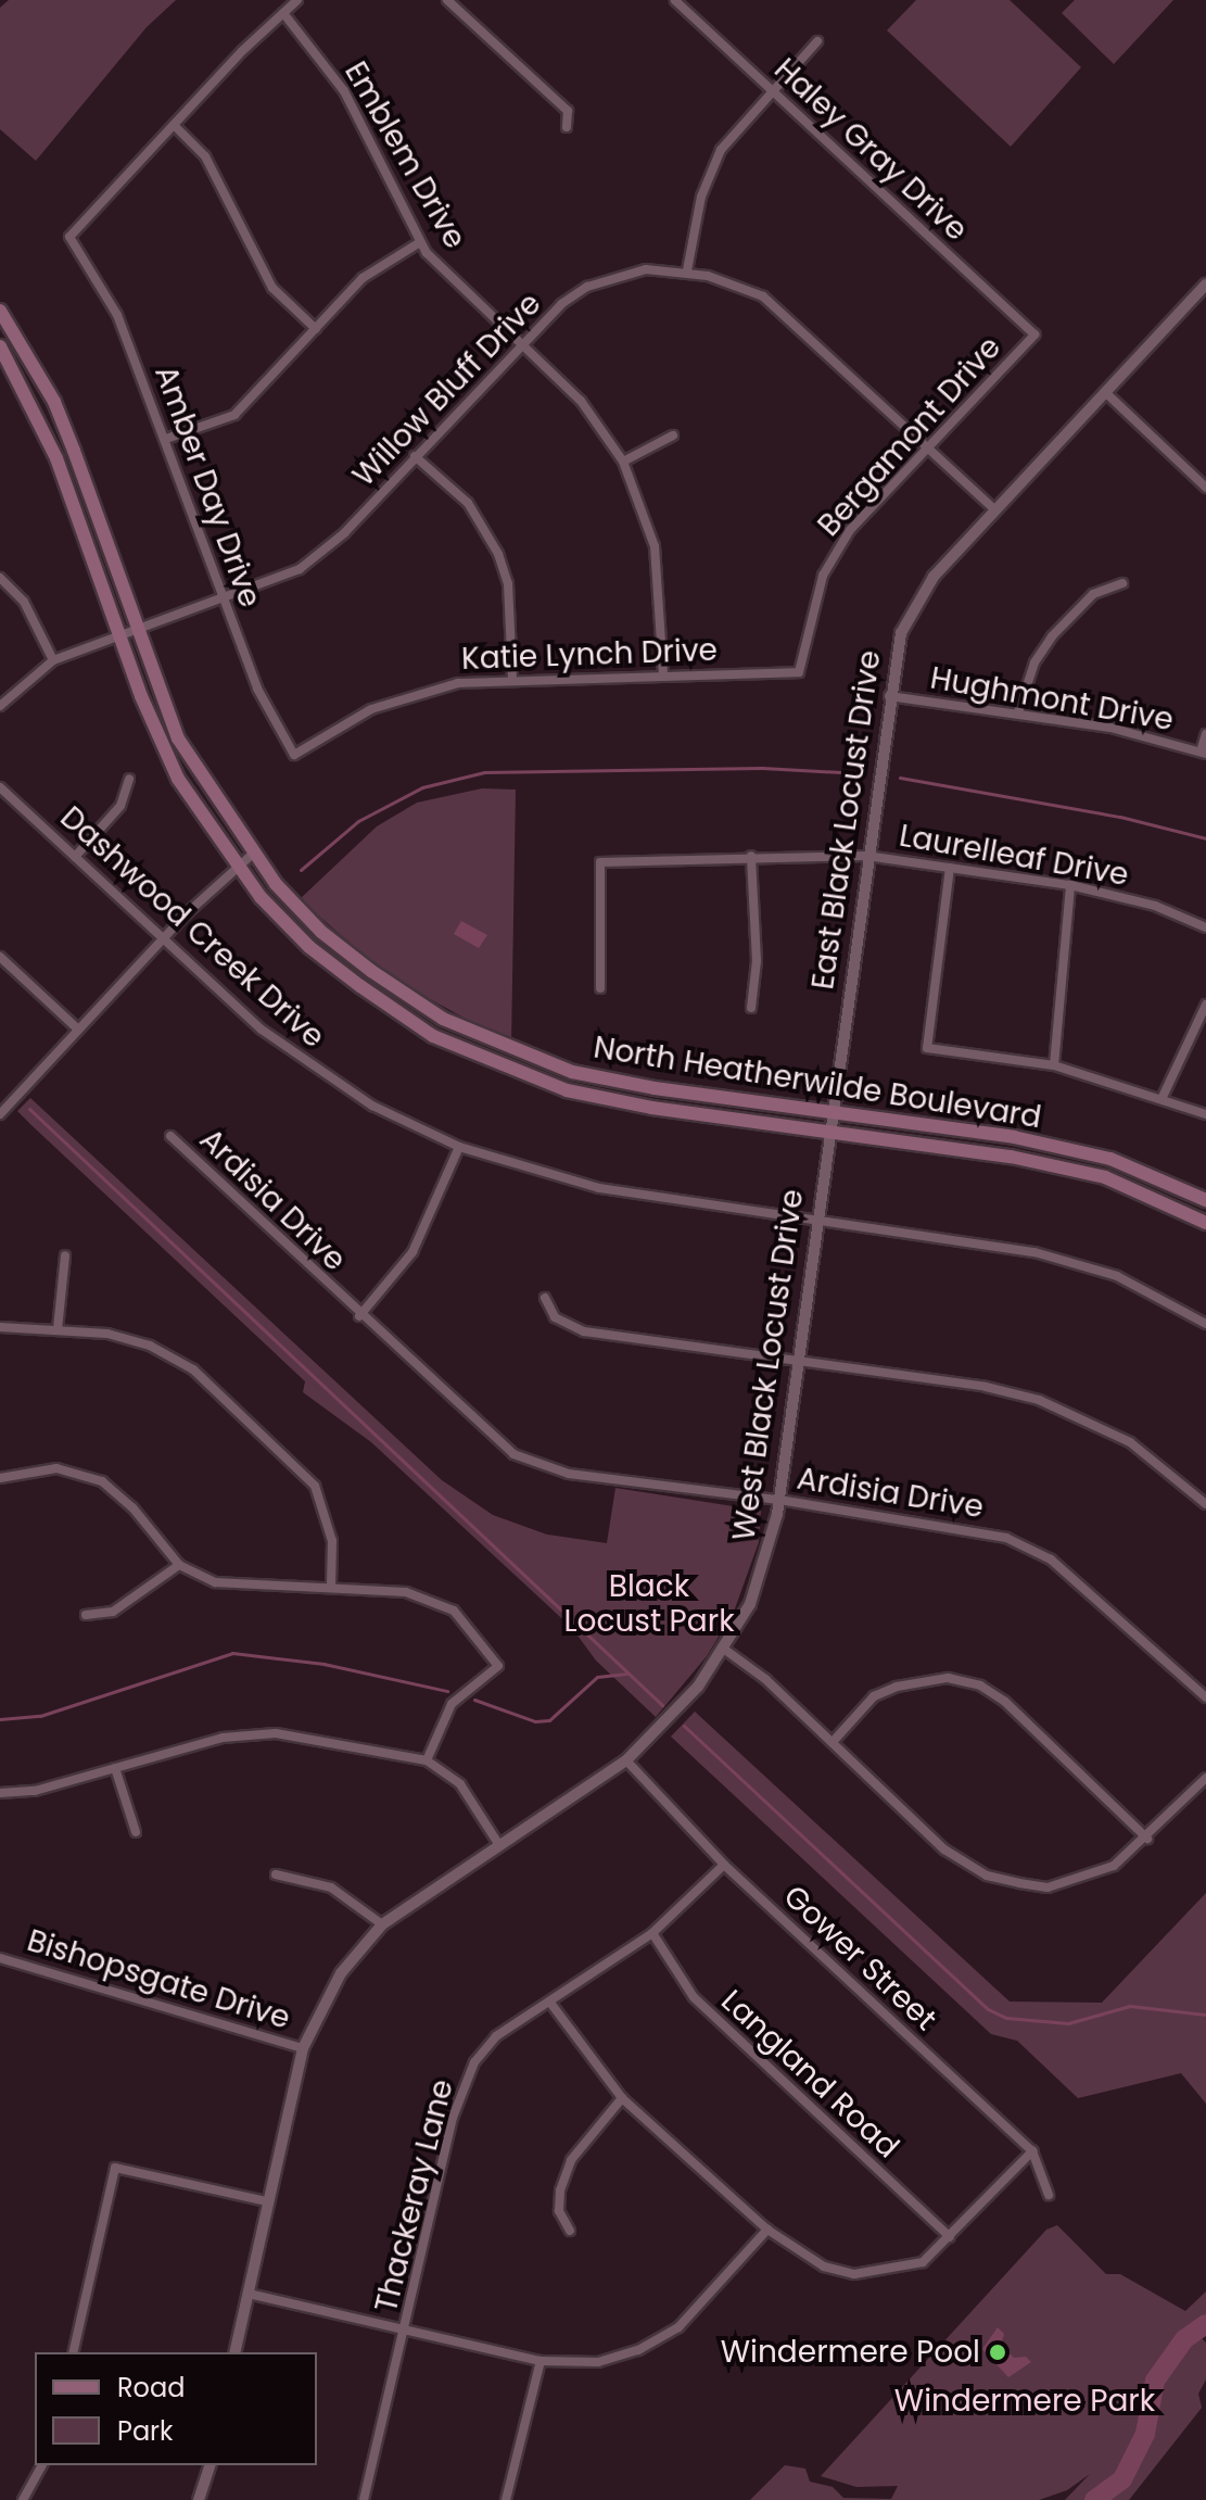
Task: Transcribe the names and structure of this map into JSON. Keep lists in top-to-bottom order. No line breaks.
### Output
{"streets":{"main road":["North Heatherwilde Boulevard"],"street":["Haley Gray Drive","Emblem Drive","Willow Bluff Drive","Bergamont Drive","Amber Day Drive","Katie Lynch Drive","Hughmont Drive","East Black Locust Drive","Laurelleaf Drive","Dashwood Creek Drive","Ardisia Drive","West Black Locust Drive","Gower Street","Bishopsgate Drive","Langland Road","Thackeray Lane"]},"crossings":[["Haley Gray Drive","Bergamont Drive"],["Emblem Drive","Willow Bluff Drive"],["Emblem Drive","Katie Lynch Drive"],["Willow Bluff Drive","Bergamont Drive"],["Willow Bluff Drive","Amber Day Drive"],["Willow Bluff Drive","East Black Locust Drive"],["Willow Bluff Drive","North Heatherwilde Boulevard"],["Bergamont Drive","Katie Lynch Drive"],["Amber Day Drive","Katie Lynch Drive"],["Hughmont Drive","East Black Locust Drive"],["East Black Locust Drive","Laurelleaf Drive"],["East Black Locust Drive","North Heatherwilde Boulevard"],["East Black Locust Drive","West Black Locust Drive"],["Dashwood Creek Drive","West Black Locust Drive"],["North Heatherwilde Boulevard","West Black Locust Drive"],["Ardisia Drive","West Black Locust Drive"],["West Black Locust Drive","Gower Street"],["West Black Locust Drive","Bishopsgate Drive"],["Gower Street","Thackeray Lane"],["Langland Road","Thackeray Lane"]],"parks":["Black Locust Park","Windermere Park"],"places":["Windermere Pool"],"legend":["Road","Park"]}
